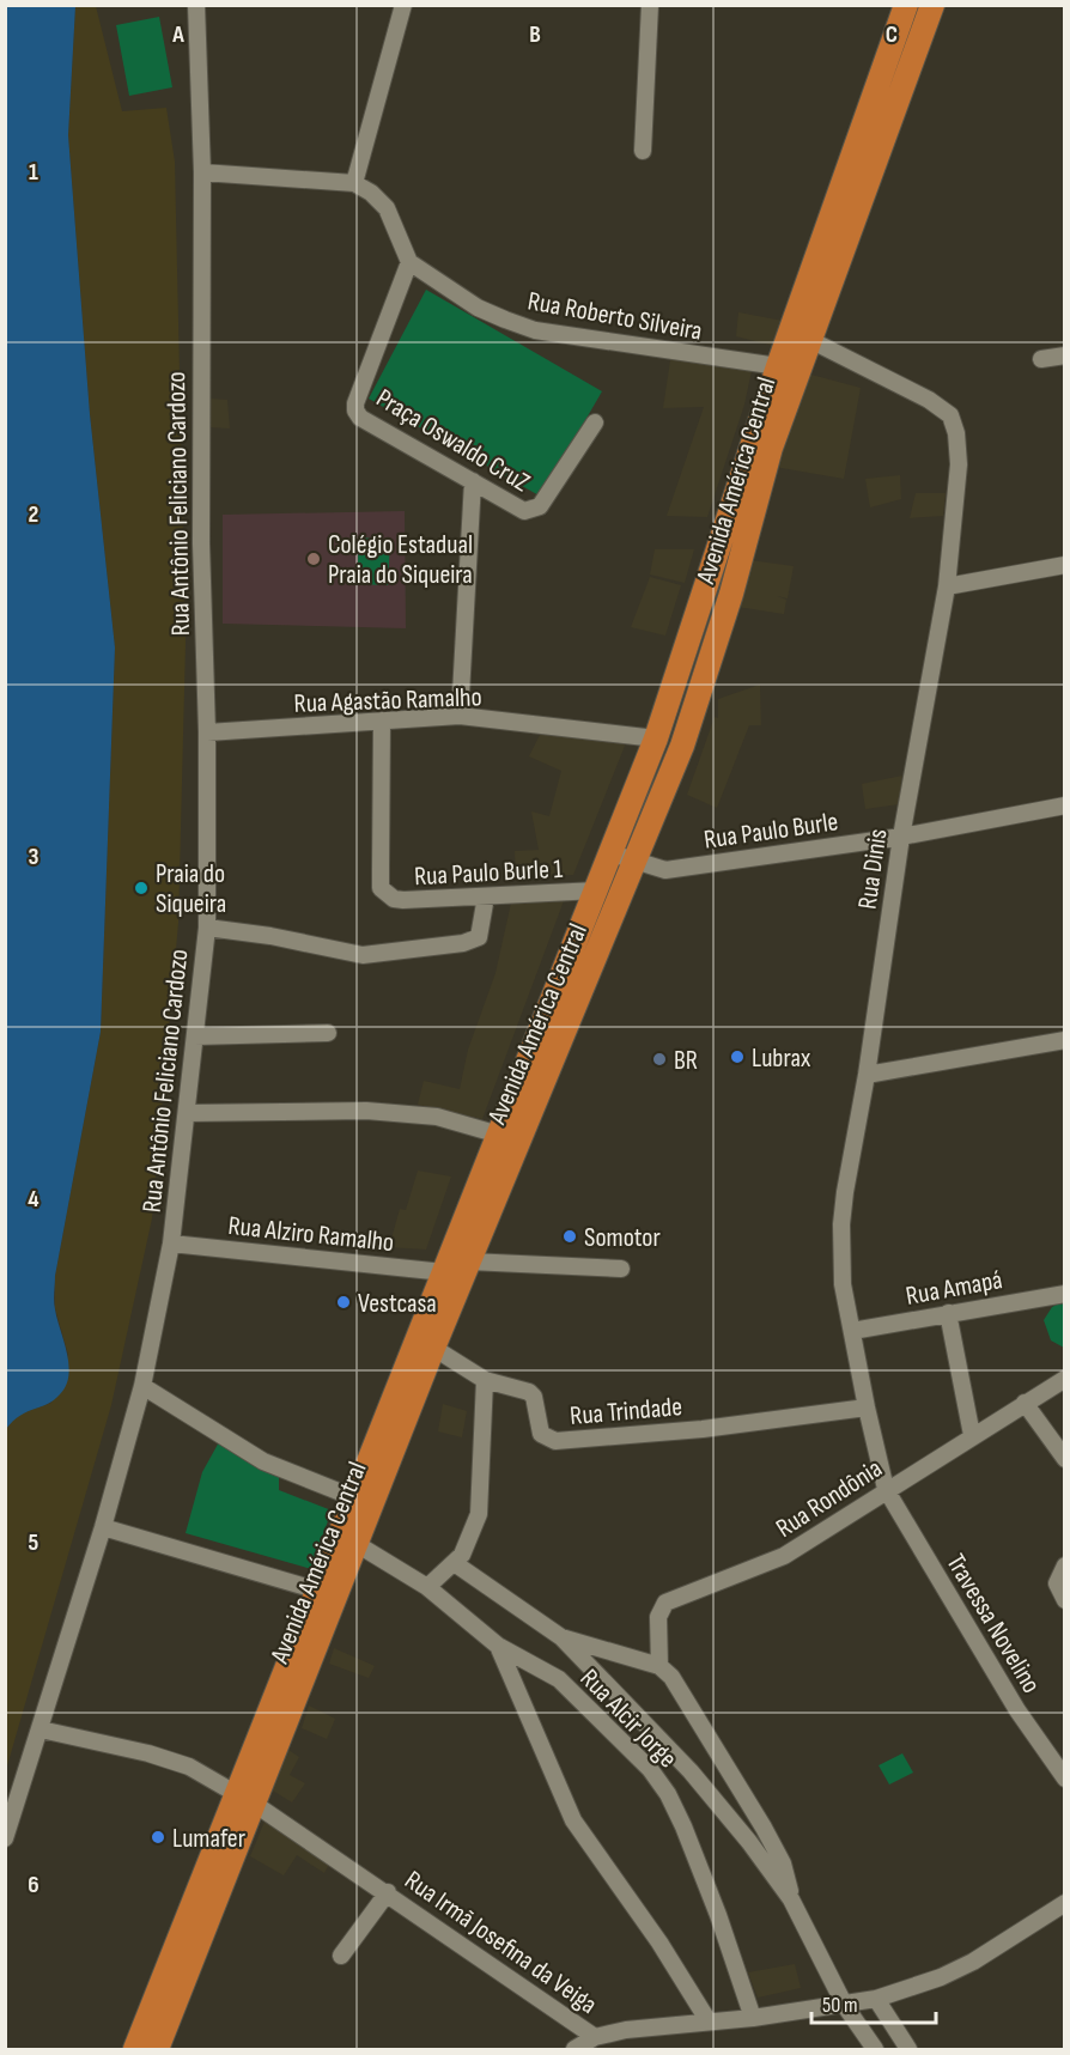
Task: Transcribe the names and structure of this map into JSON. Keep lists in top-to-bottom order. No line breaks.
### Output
{"streets":{"highway":["Avenida América Central"],"street":["Rua Roberto Silveira","Praça Oswaldo CruZ","Rua Antônio Feliciano Cardozo","Rua Agastão Ramalho","Rua Paulo Burle","Rua Dinis","Rua Paulo Burle 1","Rua Alziro Ramalho","Rua Amapá","Rua Trindade","Rua Rondônia","Travessa Novelino","Rua Alcir Jorge","Rua Irmã Josefina da Veiga"]},"crossings":[["Rua Roberto Silveira","Praça Oswaldo CruZ"],["Rua Roberto Silveira","Avenida América Central"],["Avenida América Central","Rua Agastão Ramalho"],["Avenida América Central","Rua Paulo Burle"],["Avenida América Central","Rua Dinis"],["Avenida América Central","Rua Paulo Burle 1"],["Avenida América Central","Rua Alziro Ramalho"],["Avenida América Central","Rua Trindade"],["Avenida América Central","Rua Alcir Jorge"],["Avenida América Central","Rua Irmã Josefina da Veiga"],["Rua Antônio Feliciano Cardozo","Rua Agastão Ramalho"],["Rua Antônio Feliciano Cardozo","Rua Alziro Ramalho"],["Rua Antônio Feliciano Cardozo","Rua Irmã Josefina da Veiga"],["Rua Agastão Ramalho","Rua Paulo Burle 1"],["Rua Paulo Burle","Rua Dinis"],["Rua Dinis","Rua Amapá"],["Rua Dinis","Rua Trindade"],["Rua Dinis","Rua Rondônia"],["Rua Dinis","Travessa Novelino"],["Rua Rondônia","Travessa Novelino"],["Rua Alcir Jorge","Rua Irmã Josefina da Veiga"]],"places":["Colégio Estadual Praia do Siqueira","Praia do Siqueira","Lubrax","BR","Somotor","Vestcasa","Lumafer"],"scale_bar":"50 m","grid":{"columns":["A","B","C"],"rows":["1","2","3","4","5","6"]}}
